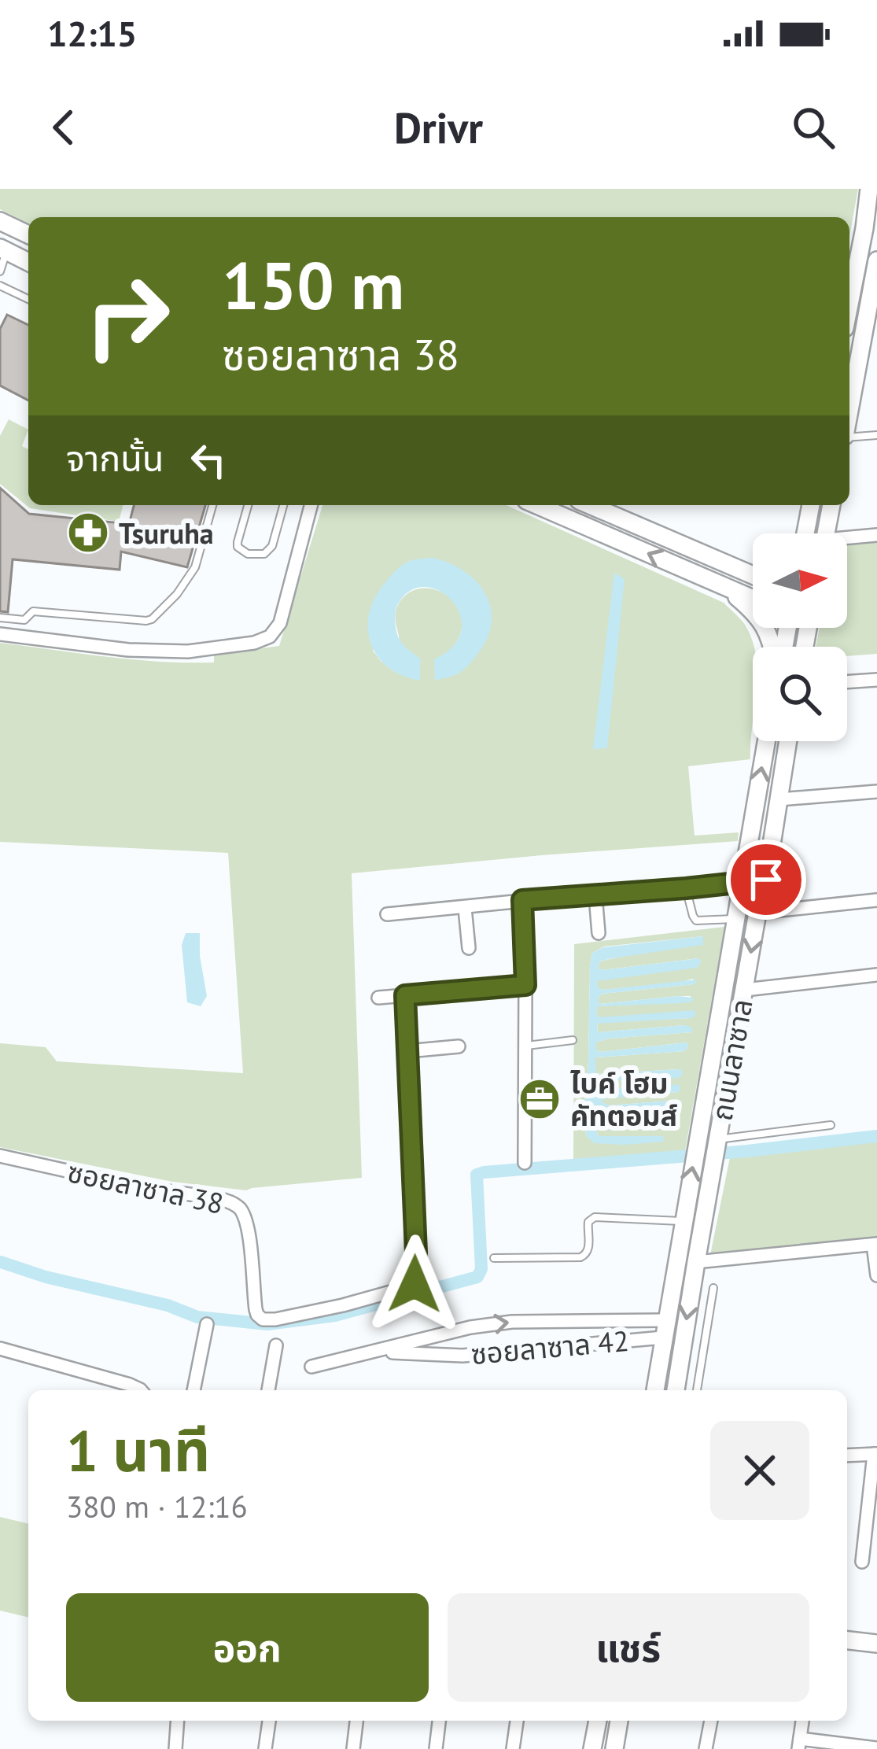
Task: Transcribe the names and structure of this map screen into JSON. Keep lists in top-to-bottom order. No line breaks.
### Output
{"streets":{"street":["ถนนลาซาล","ซอยลาซาล 38","ซอยลาซาล 42"]},"crossings":[["ถนนลาซาล","ซอยลาซาล 42"]],"places":{"pharmacy":["Tsuruha"],"office":["ไบค์ โฮม คัทตอมส์"]},"north":"right","page":{"status":"12:15","header":"Drivr","turn":["150 m","ซอยลาซาล 38"],"then":"จากนั้น","heading":["1 นาที","380 m · 12:16"],"buttons":["ออก","แชร์"]}}
